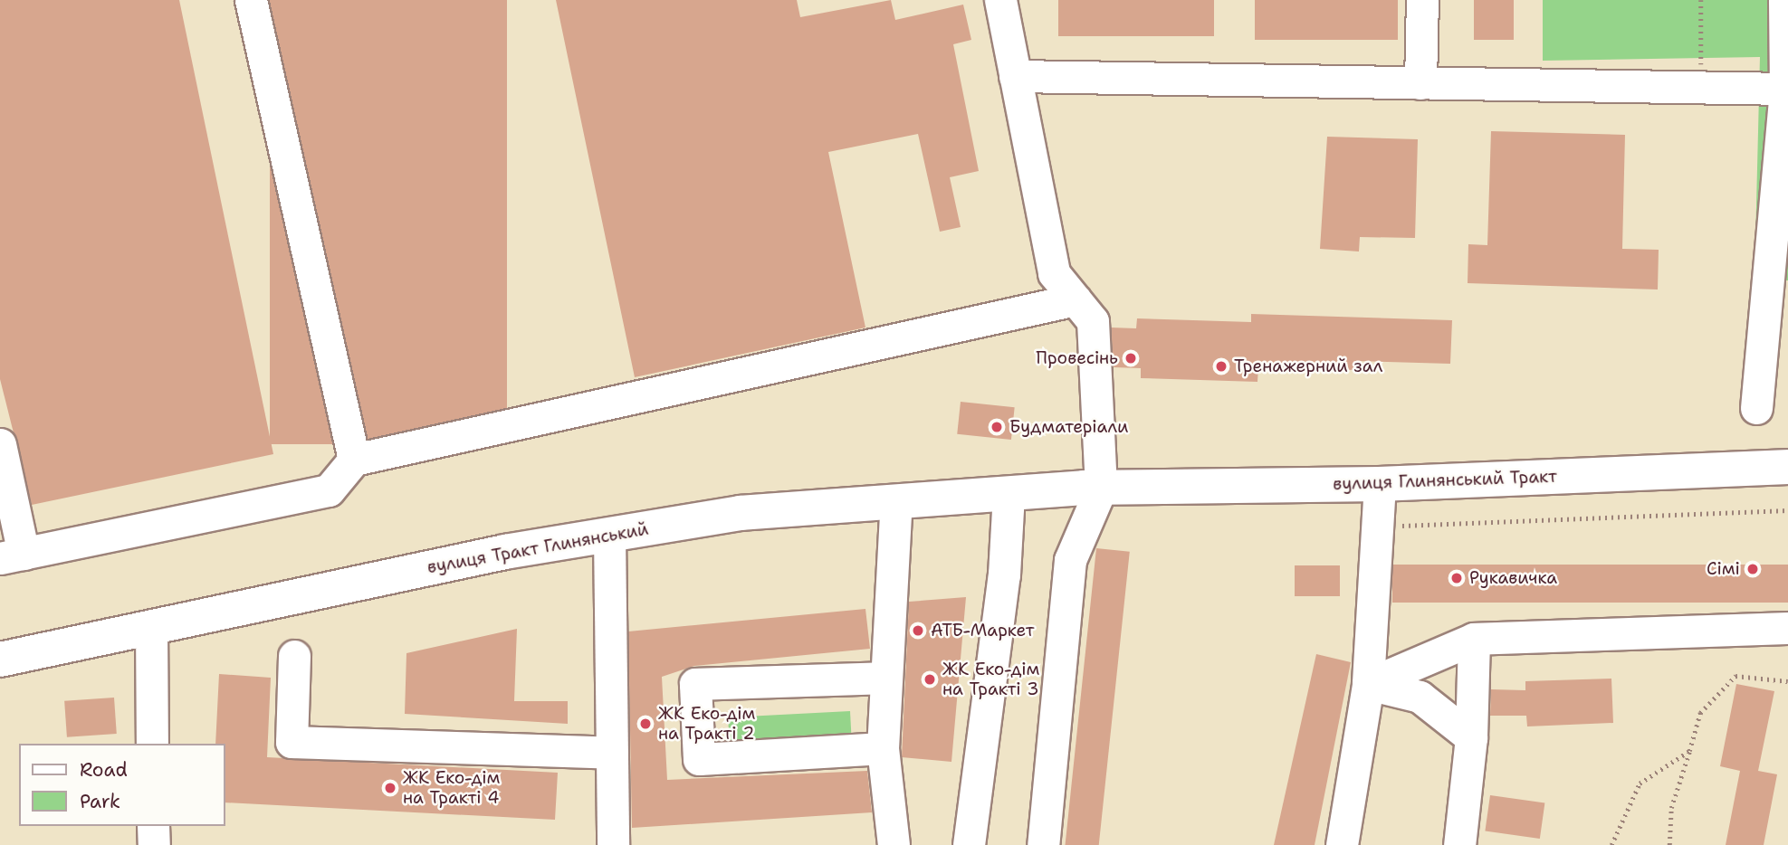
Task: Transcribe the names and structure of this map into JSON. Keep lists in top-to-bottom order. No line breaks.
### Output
{"streets":{"main road":["вулиця Глинянський Тракт","вулиця Тракт Глинянський"]},"crossings":[["вулиця Глинянський Тракт","вулиця Тракт Глинянський"]],"places":["Провесінь","Тренажерний зал","Будматеріали","Сімі","Рукавичка","АТБ-Маркет","ЖК Еко-дім на Тракті 3","ЖК Еко-дім на Тракті 2","ЖК Еко-дім на Тракті 4"],"legend":["Road","Park"]}
